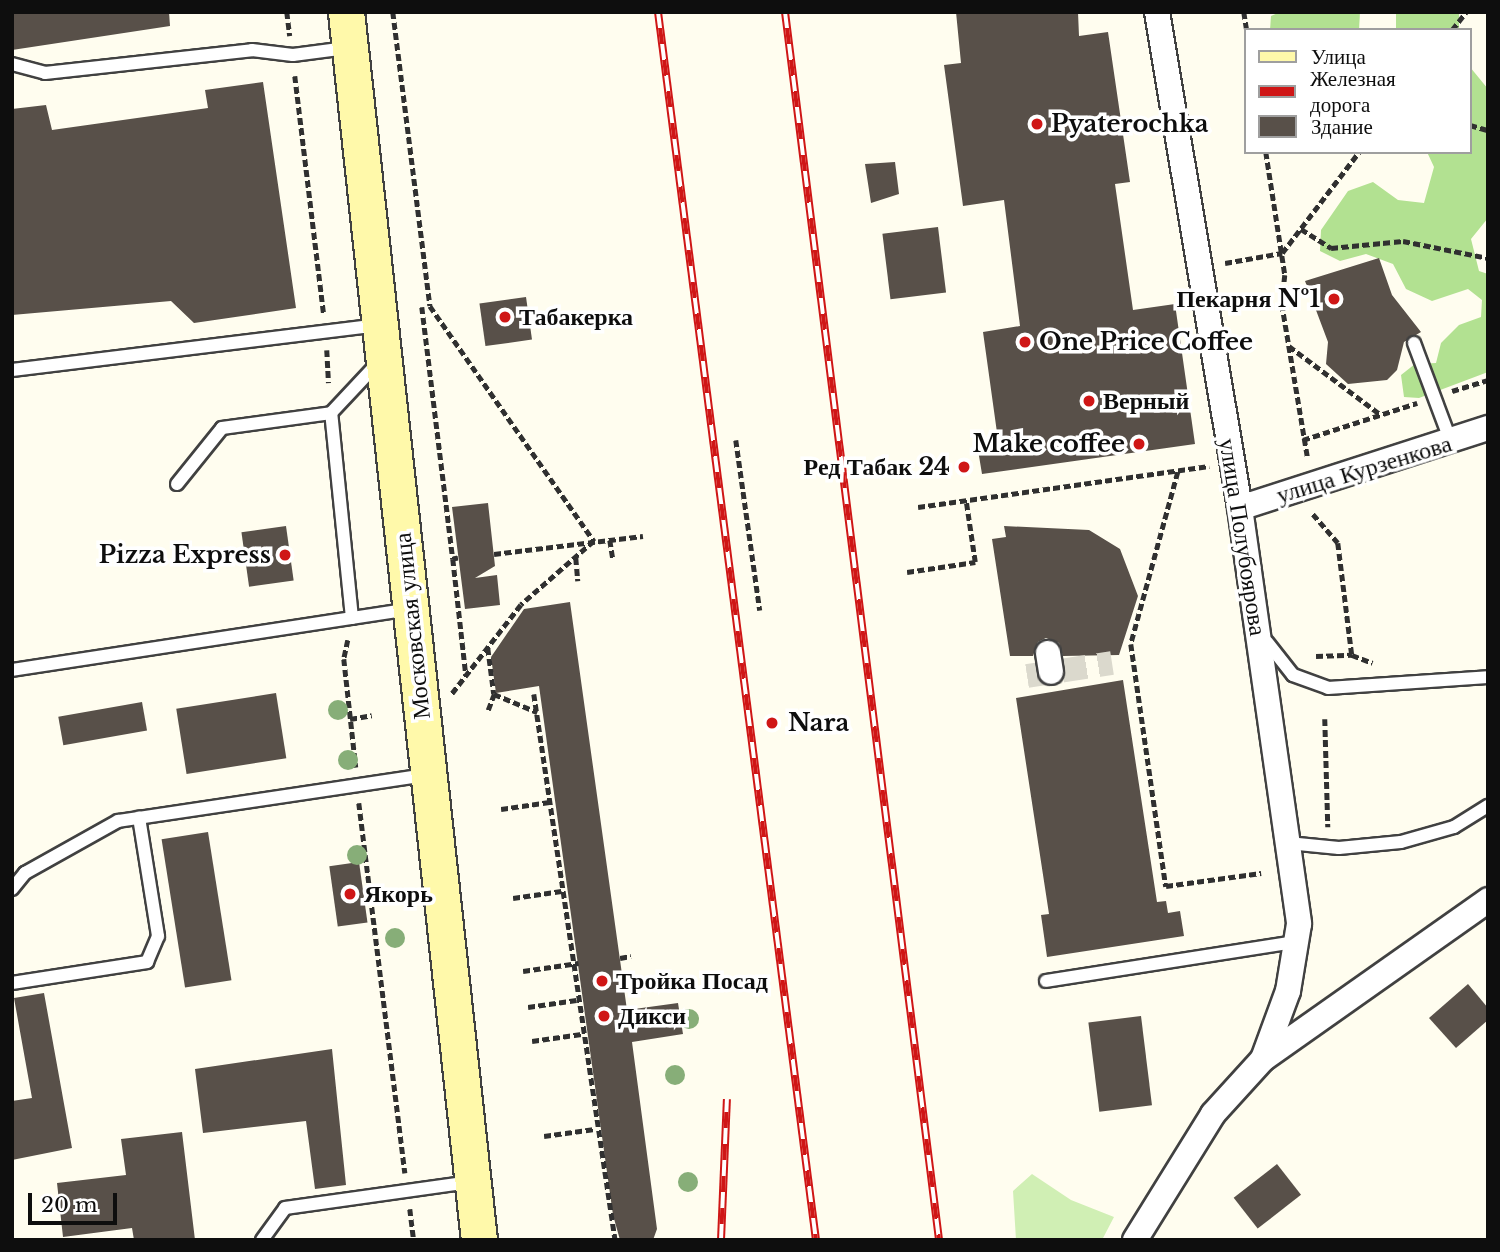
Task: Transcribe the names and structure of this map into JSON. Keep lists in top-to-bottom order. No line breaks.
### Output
{"streets":{"main road":["Московская улица"],"street":["улица Курзенкова","улица Полубоярова"]},"crossings":[["улица Курзенкова","улица Полубоярова"]],"places":["Pyaterochka","Пекарня №1","Табакерка","One Price Coffee","Верный","Make coffee","Ред Табак 24","Pizza Express","Nara","Якорь","Тройка Посад","Дикси"],"legend":["Улица","Железная дорога","Здание"],"scale_bar":"20 m"}
